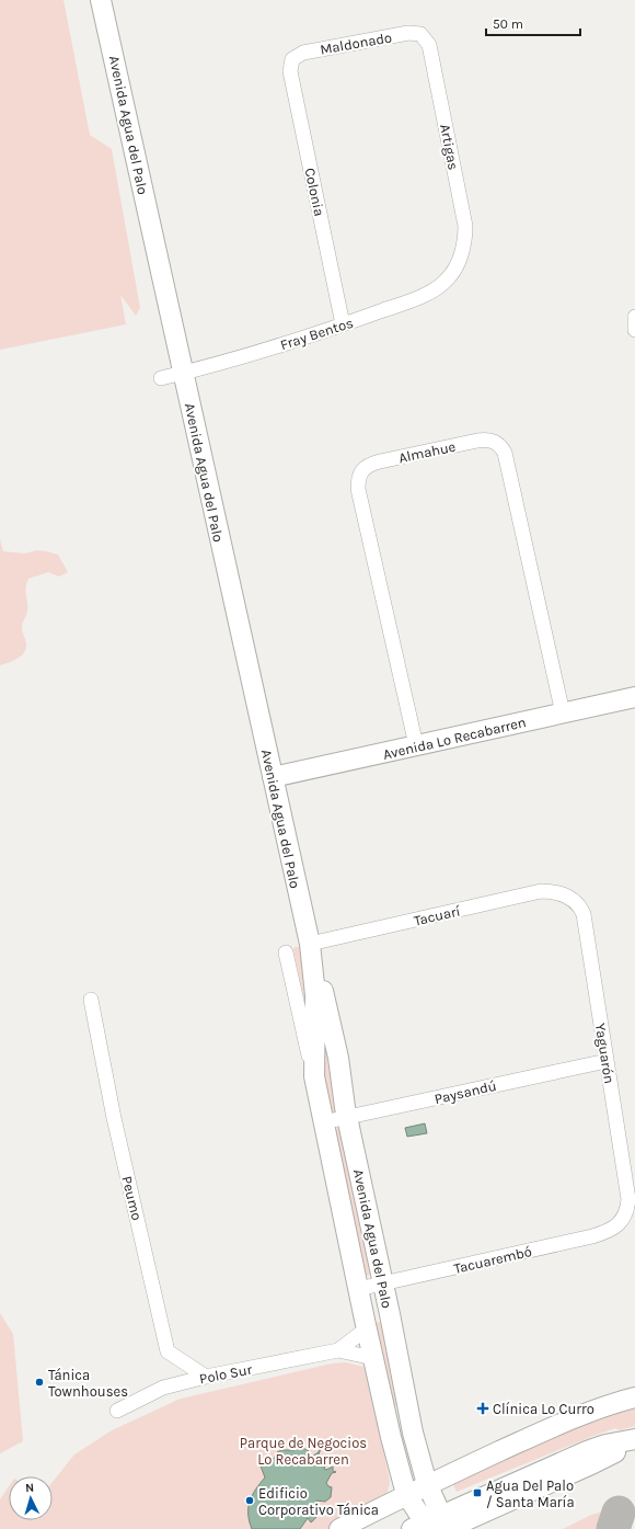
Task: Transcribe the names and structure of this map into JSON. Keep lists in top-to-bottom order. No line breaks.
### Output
{"streets":{"street":["Maldonado","Avenida Agua del Palo","Artigas","Colonia","Fray Bentos","Almahue","Avenida Lo Recabarren","Tacuarí","Yaguarón","Paysandú","Peumo","Tacuarembó","Polo Sur"]},"crossings":[["Maldonado","Artigas"],["Maldonado","Colonia"],["Avenida Agua del Palo","Fray Bentos"],["Avenida Agua del Palo","Avenida Lo Recabarren"],["Avenida Agua del Palo","Tacuarí"],["Avenida Agua del Palo","Paysandú"],["Avenida Agua del Palo","Tacuarembó"],["Avenida Agua del Palo","Polo Sur"],["Artigas","Fray Bentos"],["Colonia","Fray Bentos"],["Almahue","Avenida Lo Recabarren"],["Tacuarí","Yaguarón"],["Yaguarón","Paysandú"],["Yaguarón","Tacuarembó"],["Peumo","Polo Sur"]],"parks":["Parque de Negocios Lo Recabarren"],"places":{"other":["Tánica Townhouses","Edificio Corporativo Tánica"],"health":["Clínica Lo Curro"],"transit":["Agua Del Palo / Santa María"]},"scale_bar":"50 m","north":"top"}
